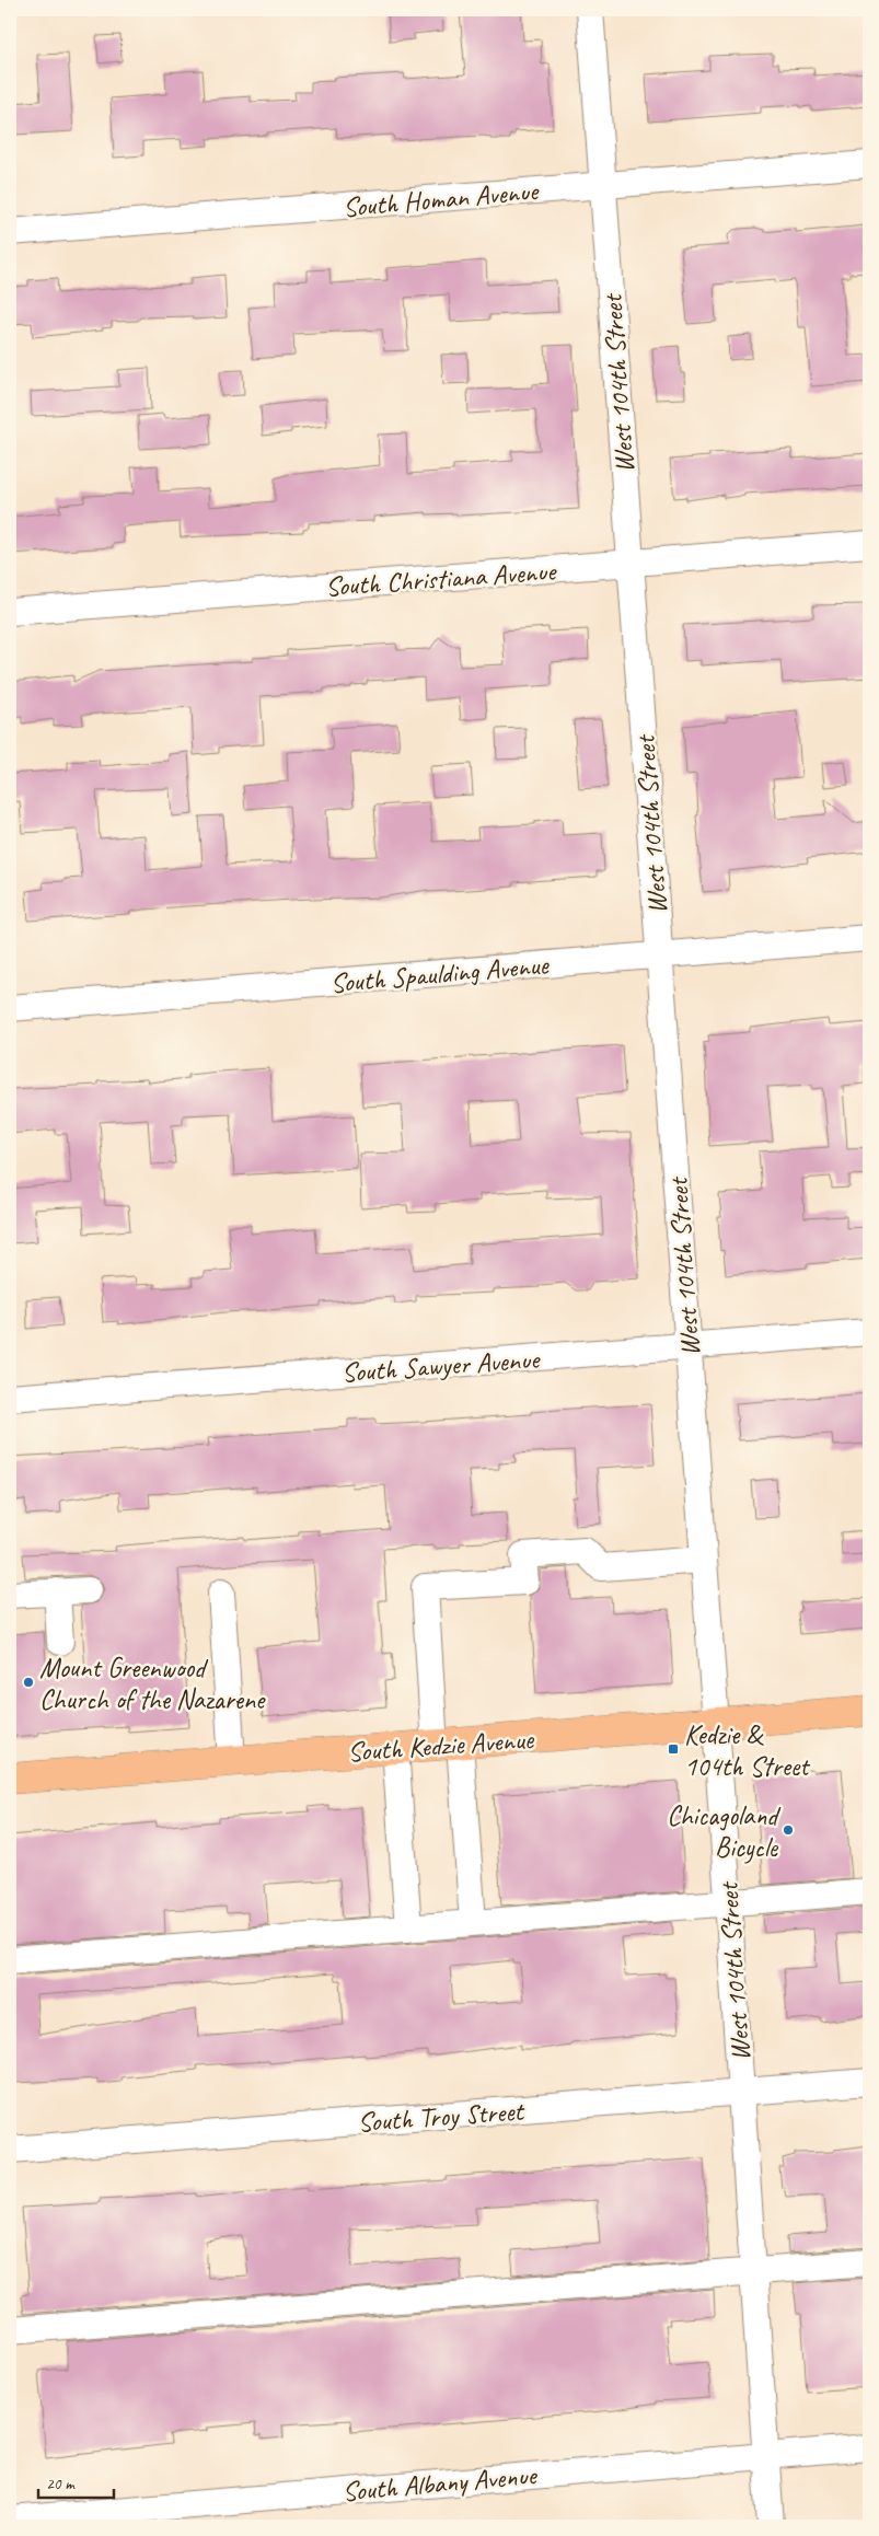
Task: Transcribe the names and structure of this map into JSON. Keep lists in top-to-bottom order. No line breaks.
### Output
{"streets":{"main road":["South Kedzie Avenue"],"street":["South Homan Avenue","West 104th Street","South Christiana Avenue","South Spaulding Avenue","South Sawyer Avenue","South Troy Street","South Albany Avenue"]},"crossings":[["South Homan Avenue","West 104th Street"],["West 104th Street","South Christiana Avenue"],["West 104th Street","South Spaulding Avenue"],["West 104th Street","South Sawyer Avenue"],["West 104th Street","South Kedzie Avenue"],["West 104th Street","South Troy Street"],["West 104th Street","South Albany Avenue"]],"places":{"other":["Mount Greenwood Church of the Nazarene","Chicagoland Bicycle"],"transit":["Kedzie & 104th Street"]},"scale_bar":"20 m"}
